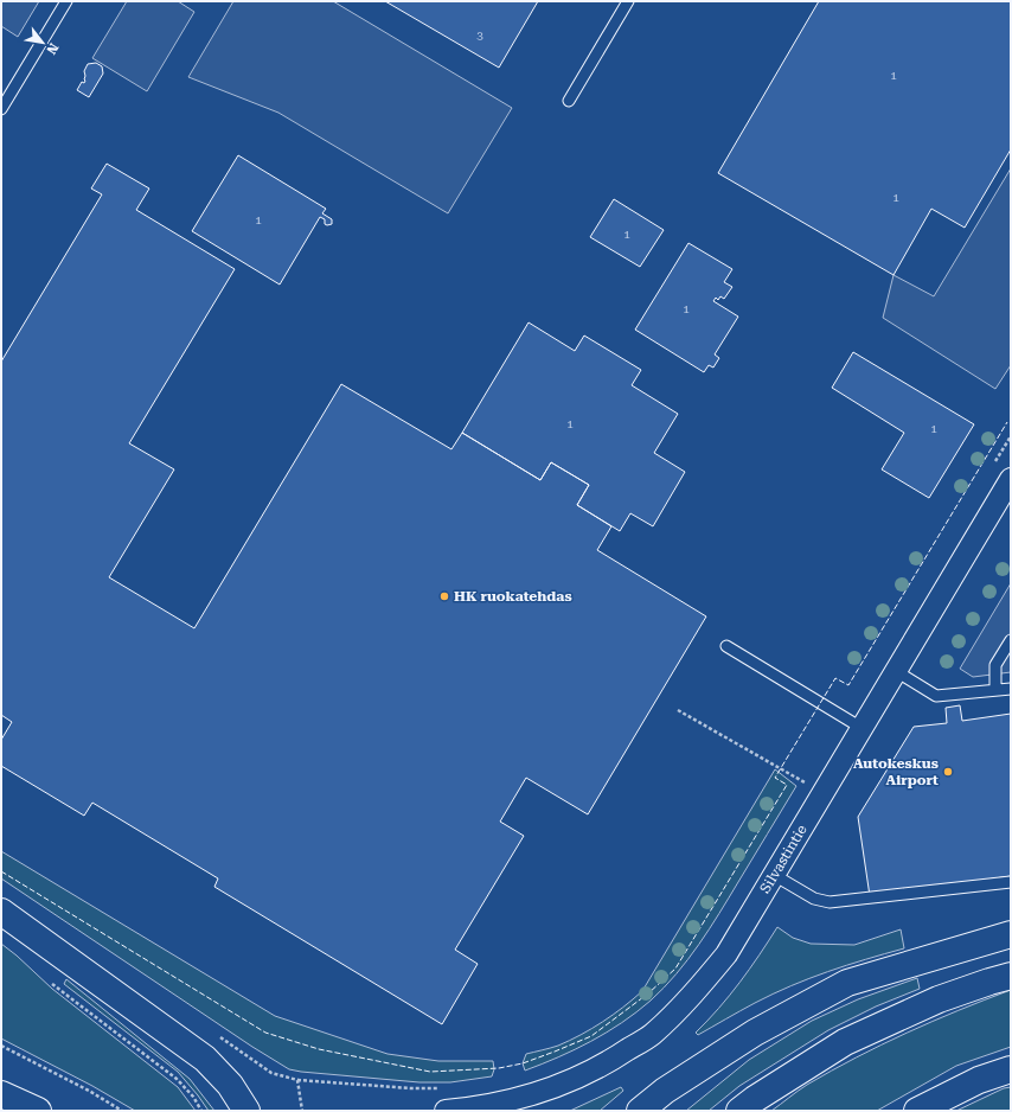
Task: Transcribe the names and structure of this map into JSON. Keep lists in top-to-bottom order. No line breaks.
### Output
{"streets":{"street":["Silvastintie"]},"places":["HK ruokatehdas","Autokeskus Airport"],"house_numbers":["3","1","1","1","1","1","1","1"],"north":"bottom right"}
